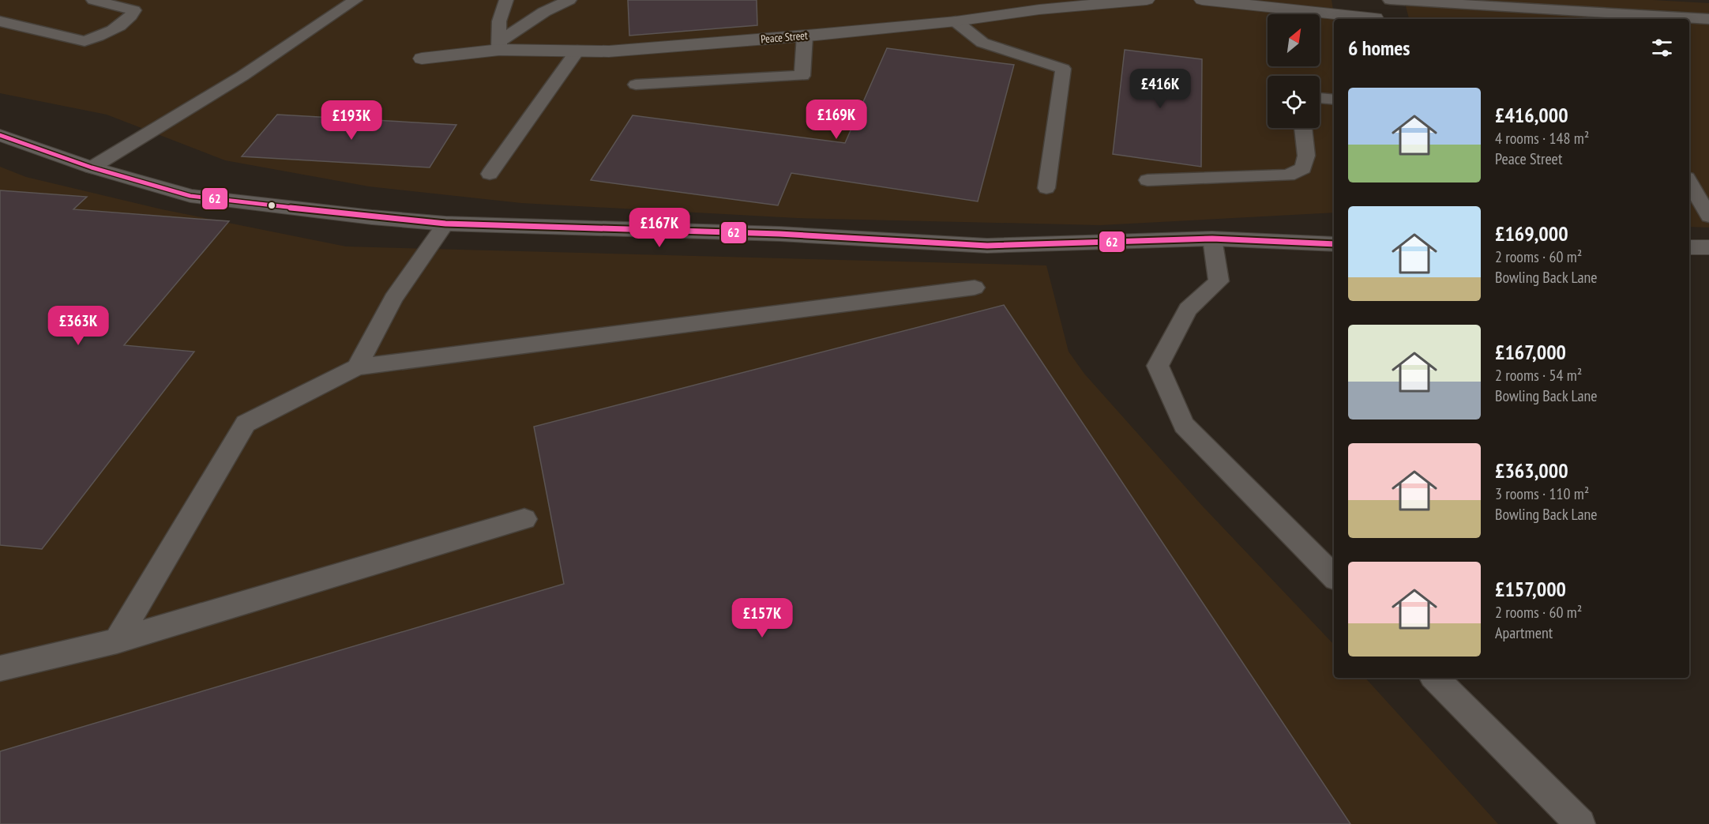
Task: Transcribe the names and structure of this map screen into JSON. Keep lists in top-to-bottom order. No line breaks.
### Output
{"streets":{"street":["Peace Street"]},"lines":["transit line 62"],"north":"top right","page":{"heading":"6 homes","price":["£416K","£169K","£193K","£167K","£363K","£157K"],"list":[{"name":"£416,000","note":"4 rooms · 148 m² · Peace Street"},{"name":"£169,000","note":"2 rooms · 60 m² · Bowling Back Lane"},{"name":"£167,000","note":"2 rooms · 54 m² · Bowling Back Lane"},{"name":"£363,000","note":"3 rooms · 110 m² · Bowling Back Lane"},{"name":"£157,000","note":"2 rooms · 60 m² · Apartment"}]}}
